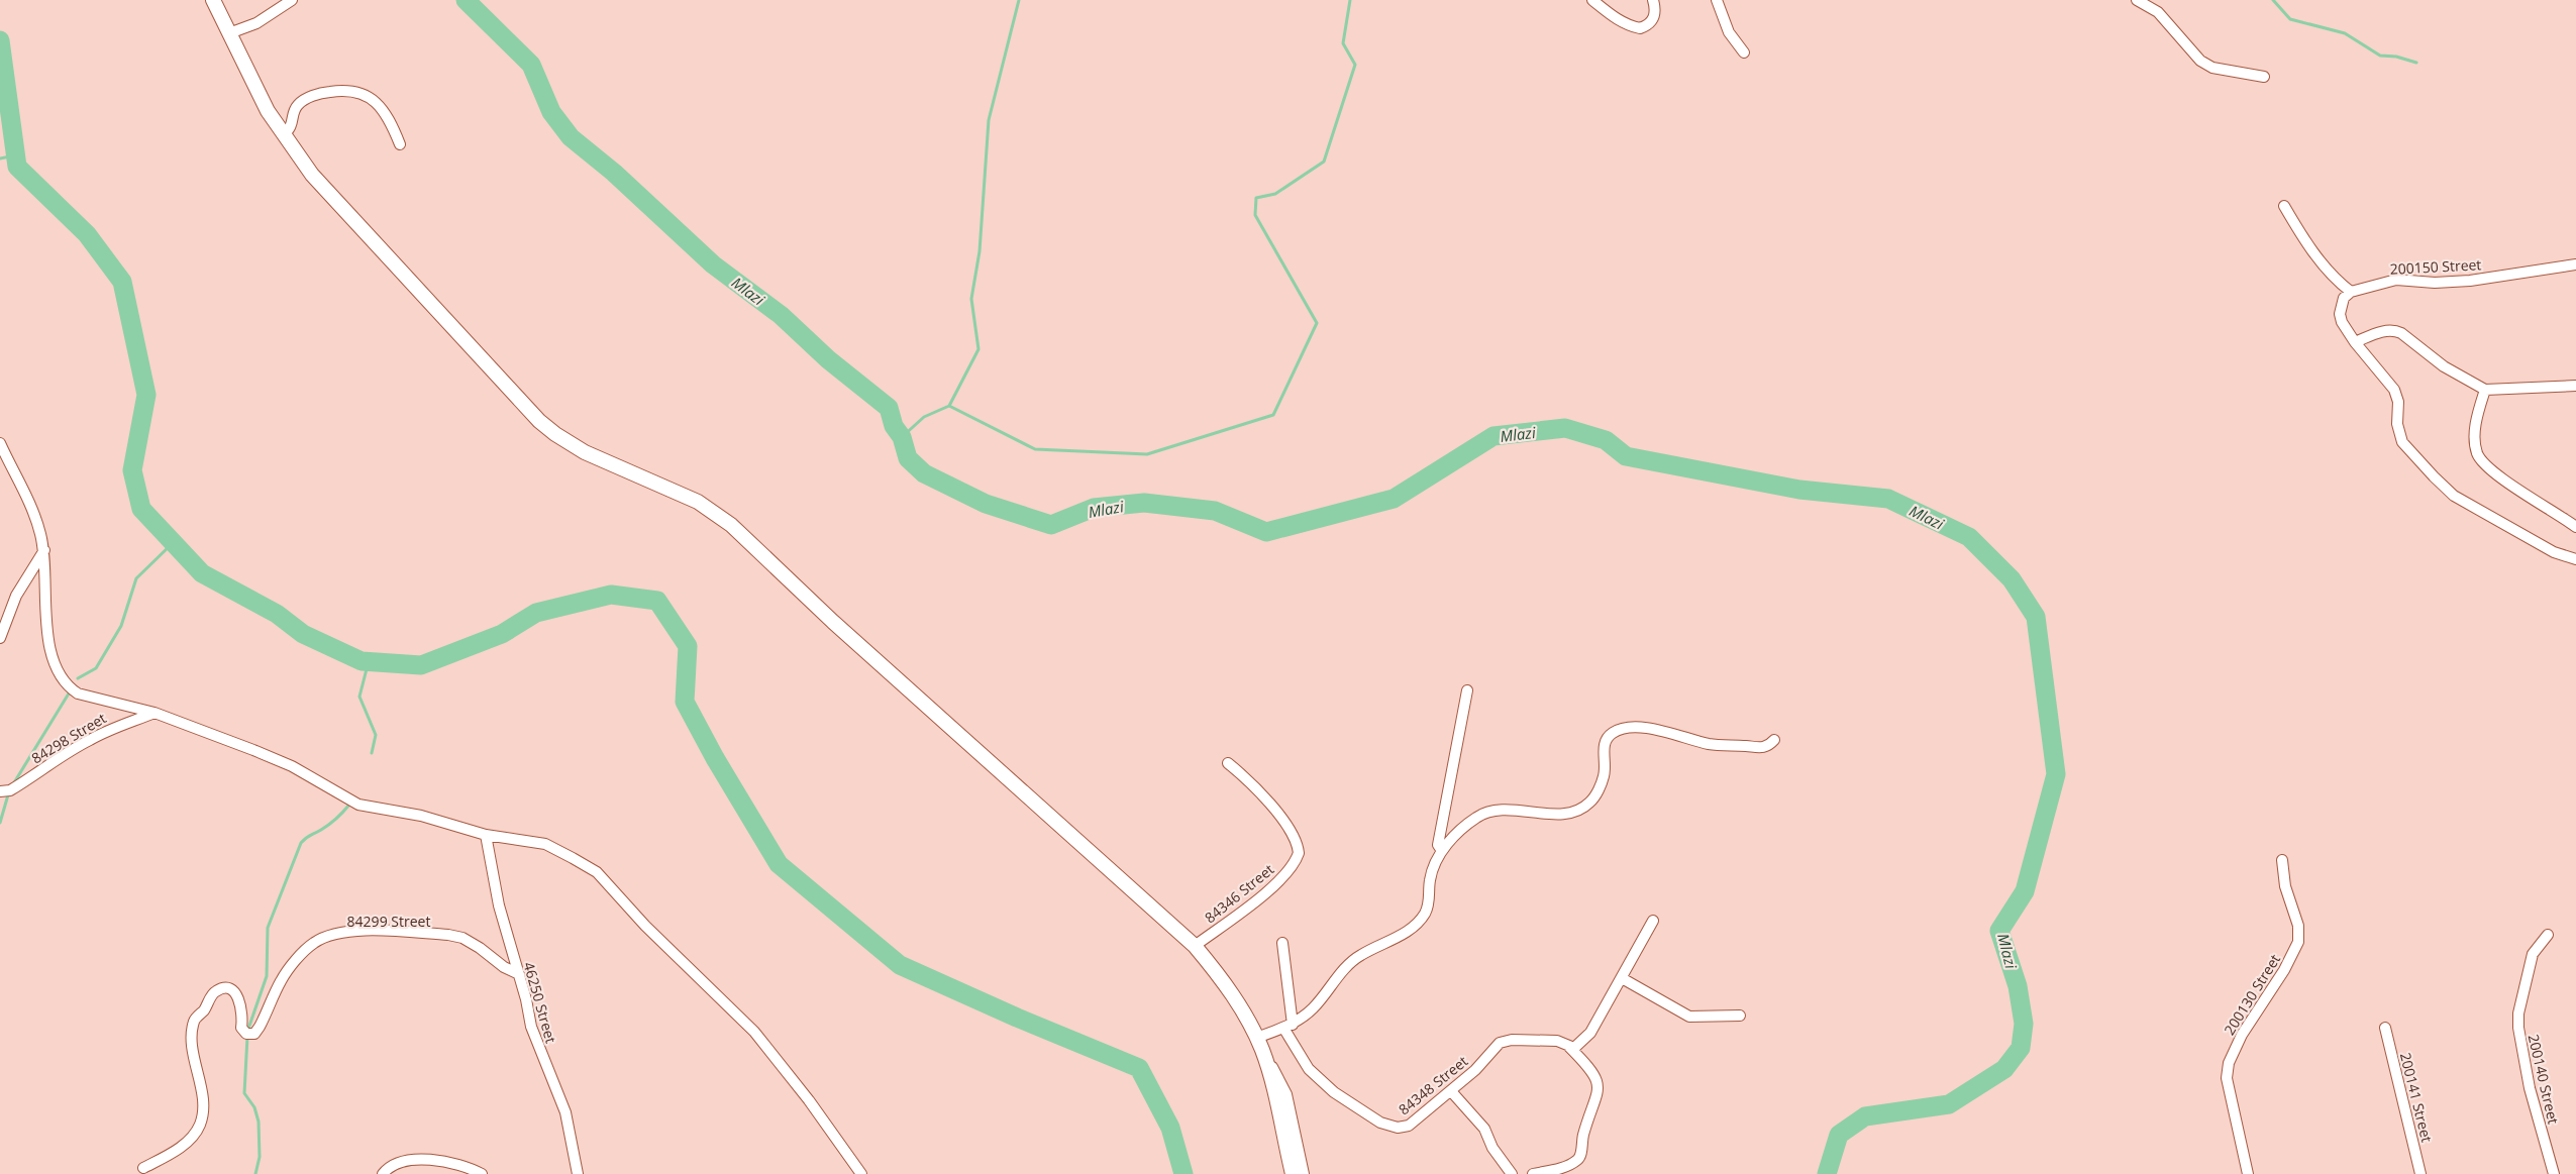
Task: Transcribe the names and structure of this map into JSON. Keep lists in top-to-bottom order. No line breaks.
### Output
{"streets":{"street":["200150 Street","84298 Street","84346 Street","84299 Street","200130 Street","46250 Street","200140 Street","84348 Street","200141 Street"]},"crossings":[["84299 Street","46250 Street"]],"water":["Mlazi"]}
